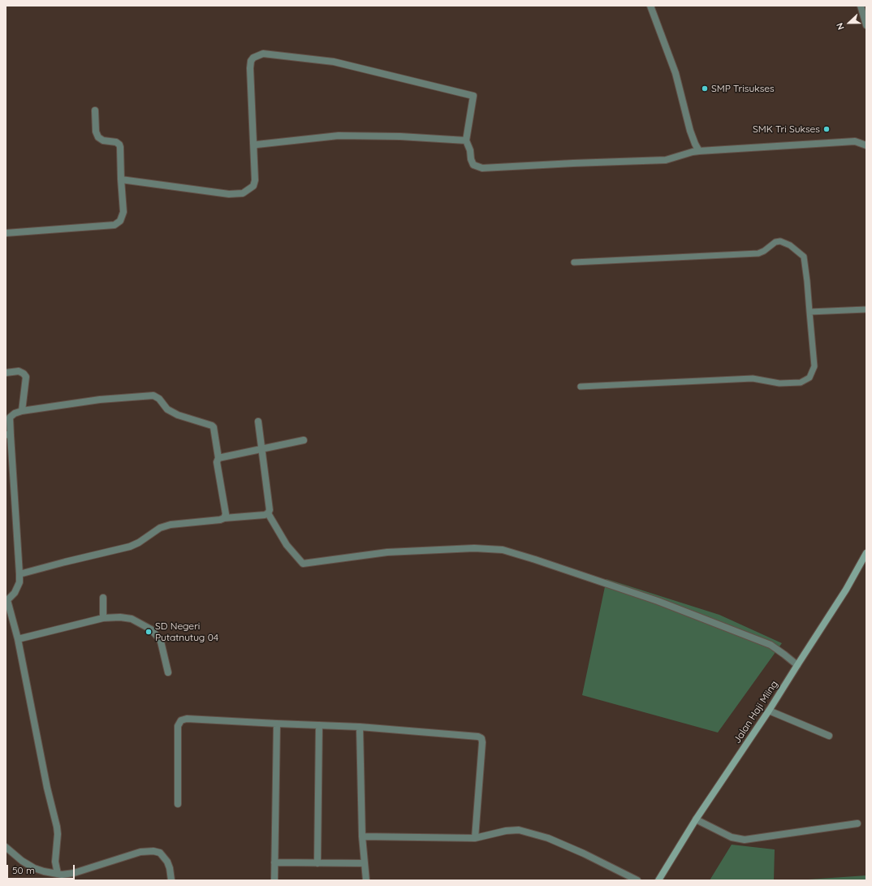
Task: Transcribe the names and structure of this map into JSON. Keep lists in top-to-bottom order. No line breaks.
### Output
{"streets":{"main road":["Jalan Haji Miing"]},"places":["SMP Trisukses","SMK Tri Sukses","SD Negeri Putatnutug 04"],"scale_bar":"50 m","north":"left"}
